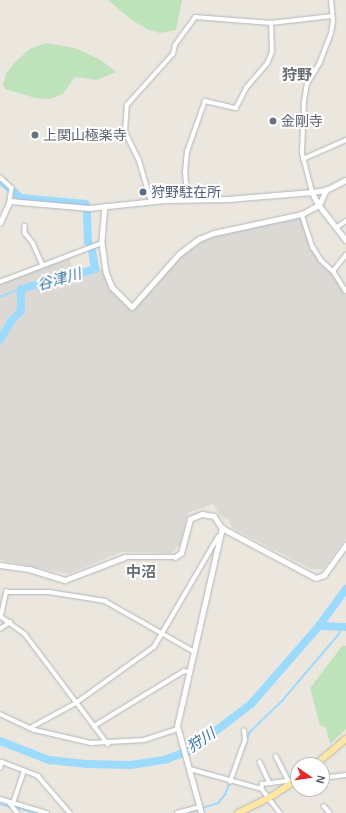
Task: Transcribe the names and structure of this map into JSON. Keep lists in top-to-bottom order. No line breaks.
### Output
{"districts":["狩野","中沼"],"water":["谷津川","狩川"],"places":["金剛寺","上関山極楽寺","狩野駐在所"],"north":"right"}
